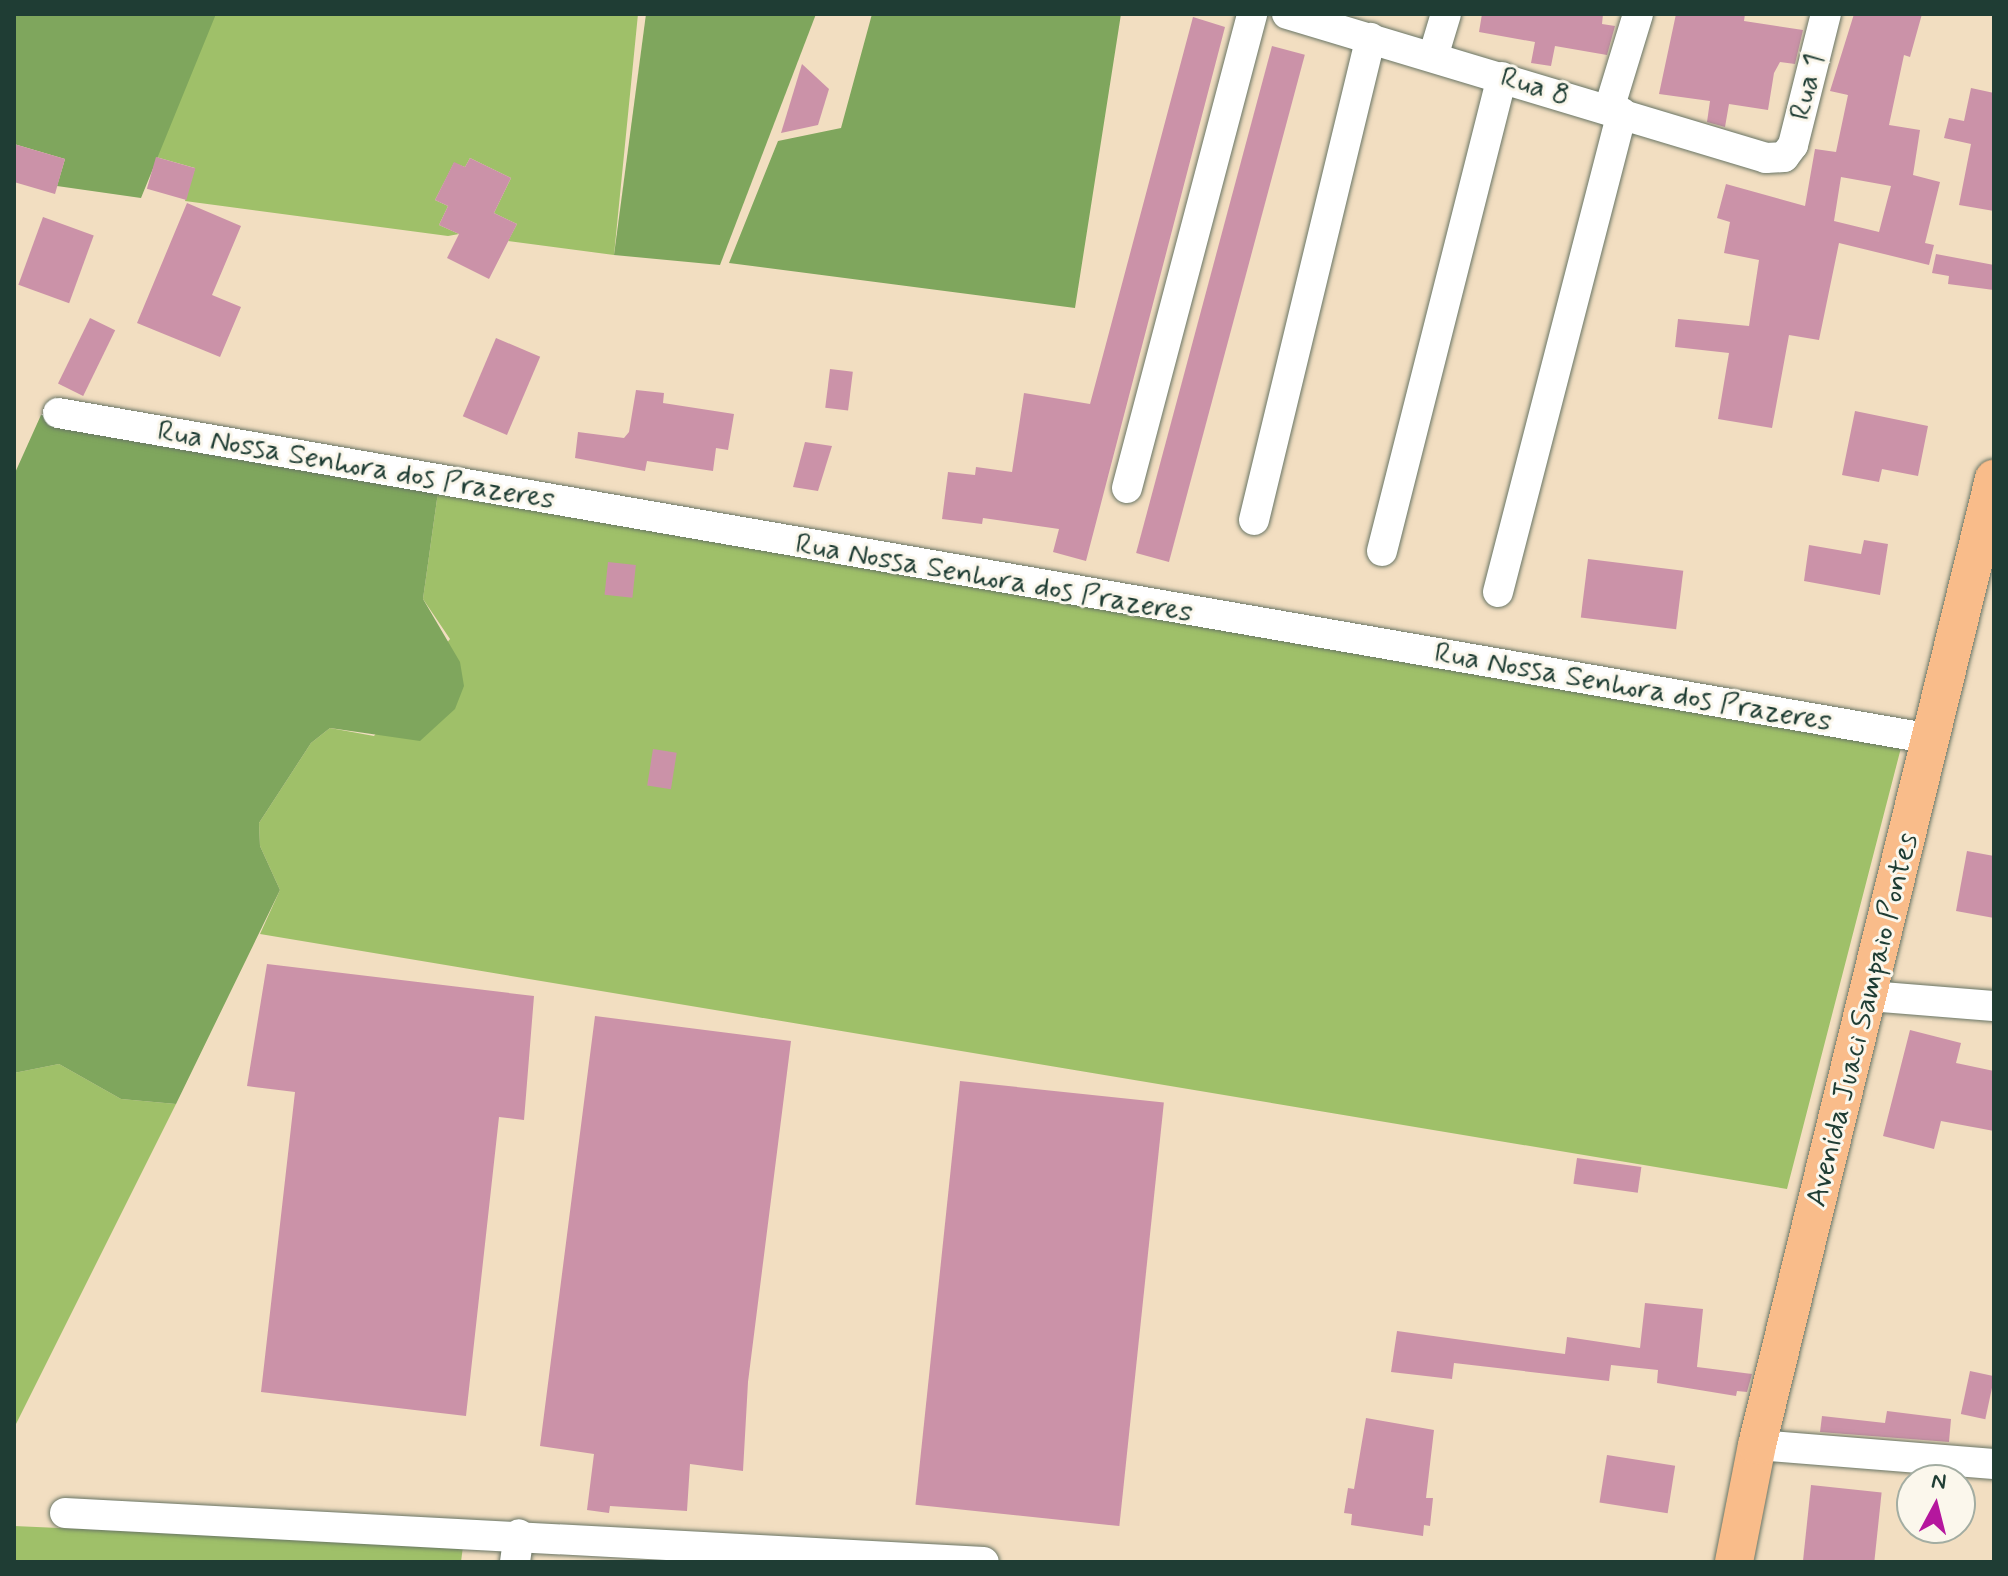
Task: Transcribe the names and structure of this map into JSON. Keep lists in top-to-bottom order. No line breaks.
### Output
{"streets":{"main road":["Avenida Juaci Sampaio Pontes"],"street":["Rua 8","Rua 1","Rua Nossa Senhora dos Prazeres"]},"crossings":[["Rua 8","Rua 1"],["Rua Nossa Senhora dos Prazeres","Avenida Juaci Sampaio Pontes"]],"north":"top"}
